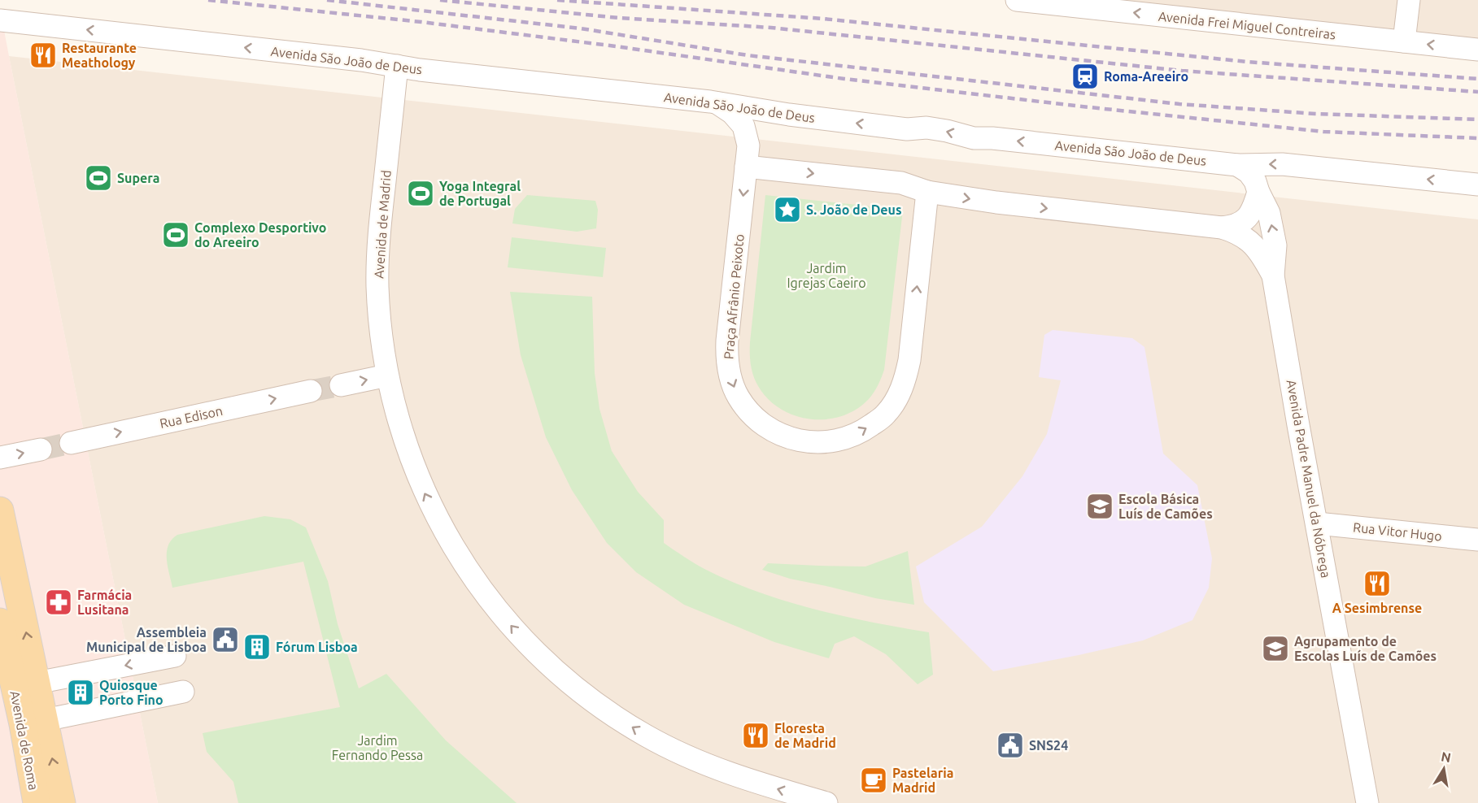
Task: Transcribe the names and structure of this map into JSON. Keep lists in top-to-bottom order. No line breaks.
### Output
{"streets":{"main road":["Avenida de Roma"],"street":["Avenida Frei Miguel Contreiras","Avenida São João de Deus","Avenida de Madrid","Praça Afrânio Peixoto","Rua Edison","Avenida Padre Manuel da Nóbrega","Rua Vitor Hugo"]},"crossings":[["Avenida São João de Deus","Avenida de Madrid"],["Avenida São João de Deus","Praça Afrânio Peixoto"],["Avenida São João de Deus","Avenida Padre Manuel da Nóbrega"],["Avenida Padre Manuel da Nóbrega","Rua Vitor Hugo"]],"one_way":["Avenida Frei Miguel Contreiras","Avenida de Madrid","Rua Edison"],"parks":["Jardim Igrejas Caeiro","Jardim Fernando Pessa"],"places":{"restaurant":["Restaurante Meathology","A Sesimbrense","Floresta de Madrid"],"station":["Roma-Areeiro"],"sports":["Supera","Yoga Integral de Portugal","Complexo Desportivo do Areeiro"],"place":["S. João de Deus"],"school or university":["Escola Básica Luís de Camões","Agrupamento de Escolas Luís de Camões"],"pharmacy":["Farmácia Lusitana"],"public building":["Assembleia Municipal de Lisboa","SNS24"],"building":["Fórum Lisboa","Quiosque Porto Fino"],"cafe":["Pastelaria Madrid"]},"north":"top"}
